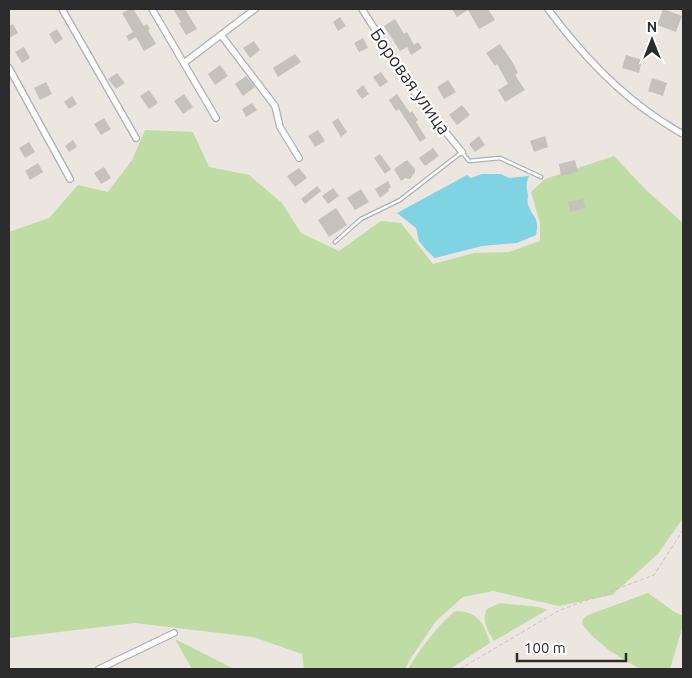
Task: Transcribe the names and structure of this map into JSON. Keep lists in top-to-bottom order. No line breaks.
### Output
{"streets":{"street":["Боровая улица"]},"scale_bar":"100 m","north":"top"}
